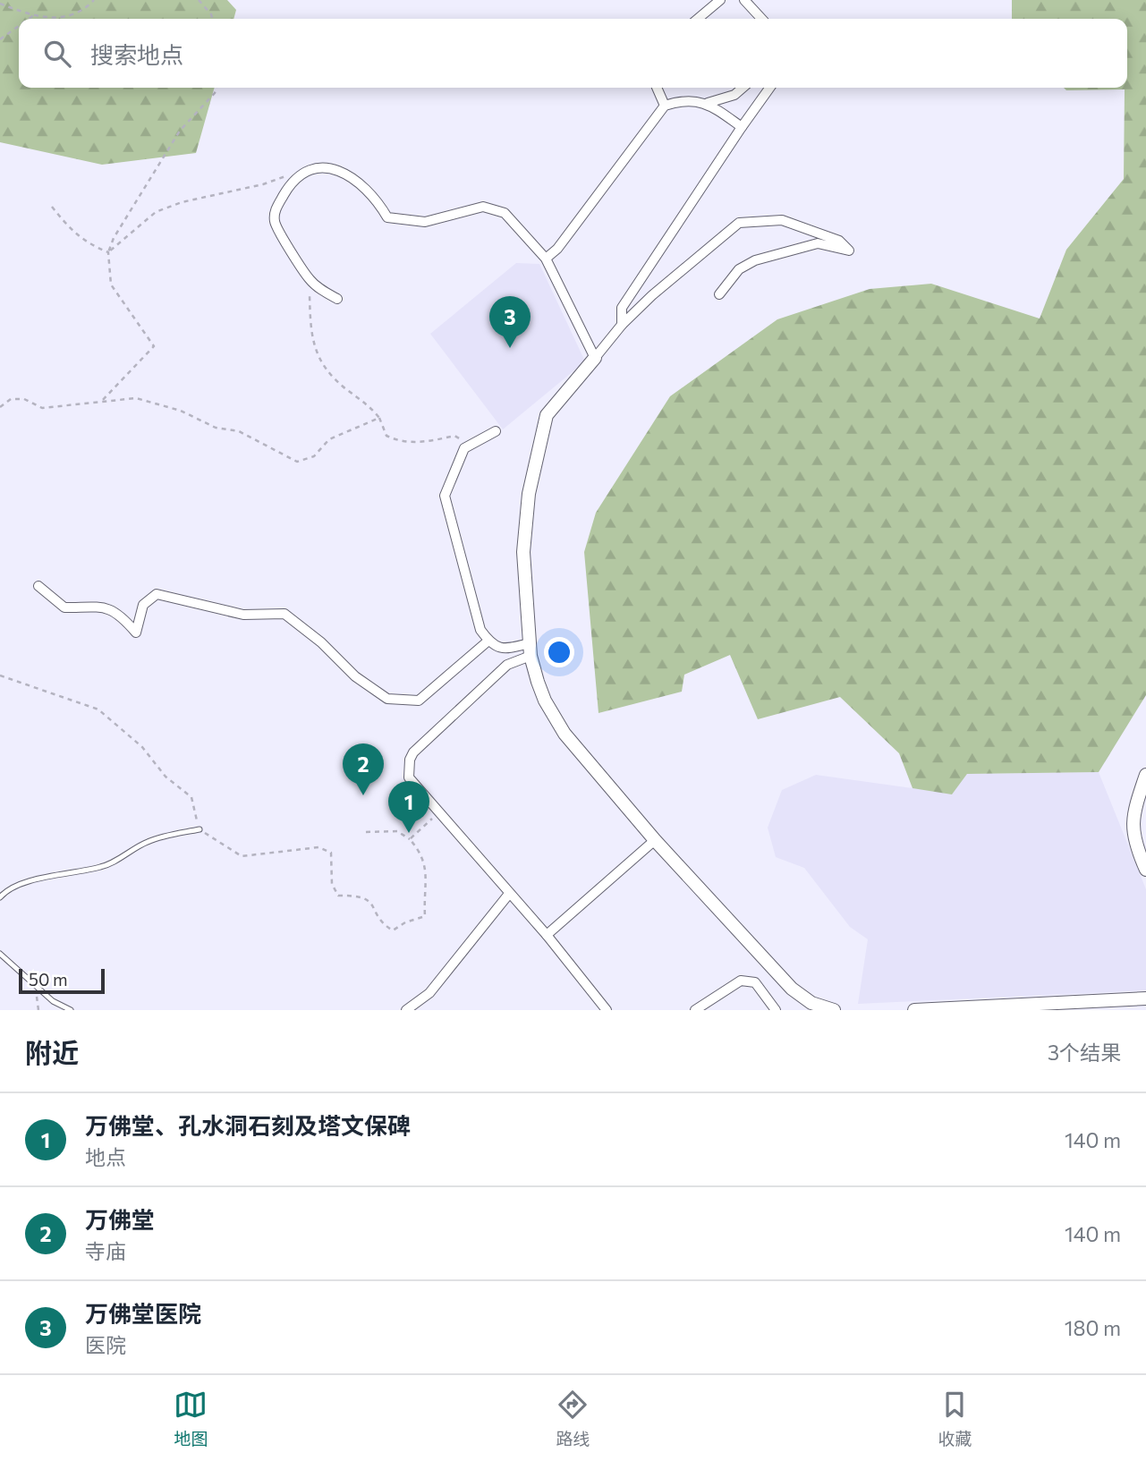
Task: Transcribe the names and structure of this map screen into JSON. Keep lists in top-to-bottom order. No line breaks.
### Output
{"scale_bar":"50 m","page":{"search":"搜索地点","pins":["3","2","1"],"scale":"50 m","heading":["附近","3个结果"],"list":[{"mark":"1","name":"万佛堂、孔水洞石刻及塔文保碑","note":"地点","value":"140 m"},{"mark":"2","name":"万佛堂","note":"寺庙","value":"140 m"},{"mark":"3","name":"万佛堂医院","note":"医院","value":"180 m"}],"nav":["地图","路线","收藏"]}}
